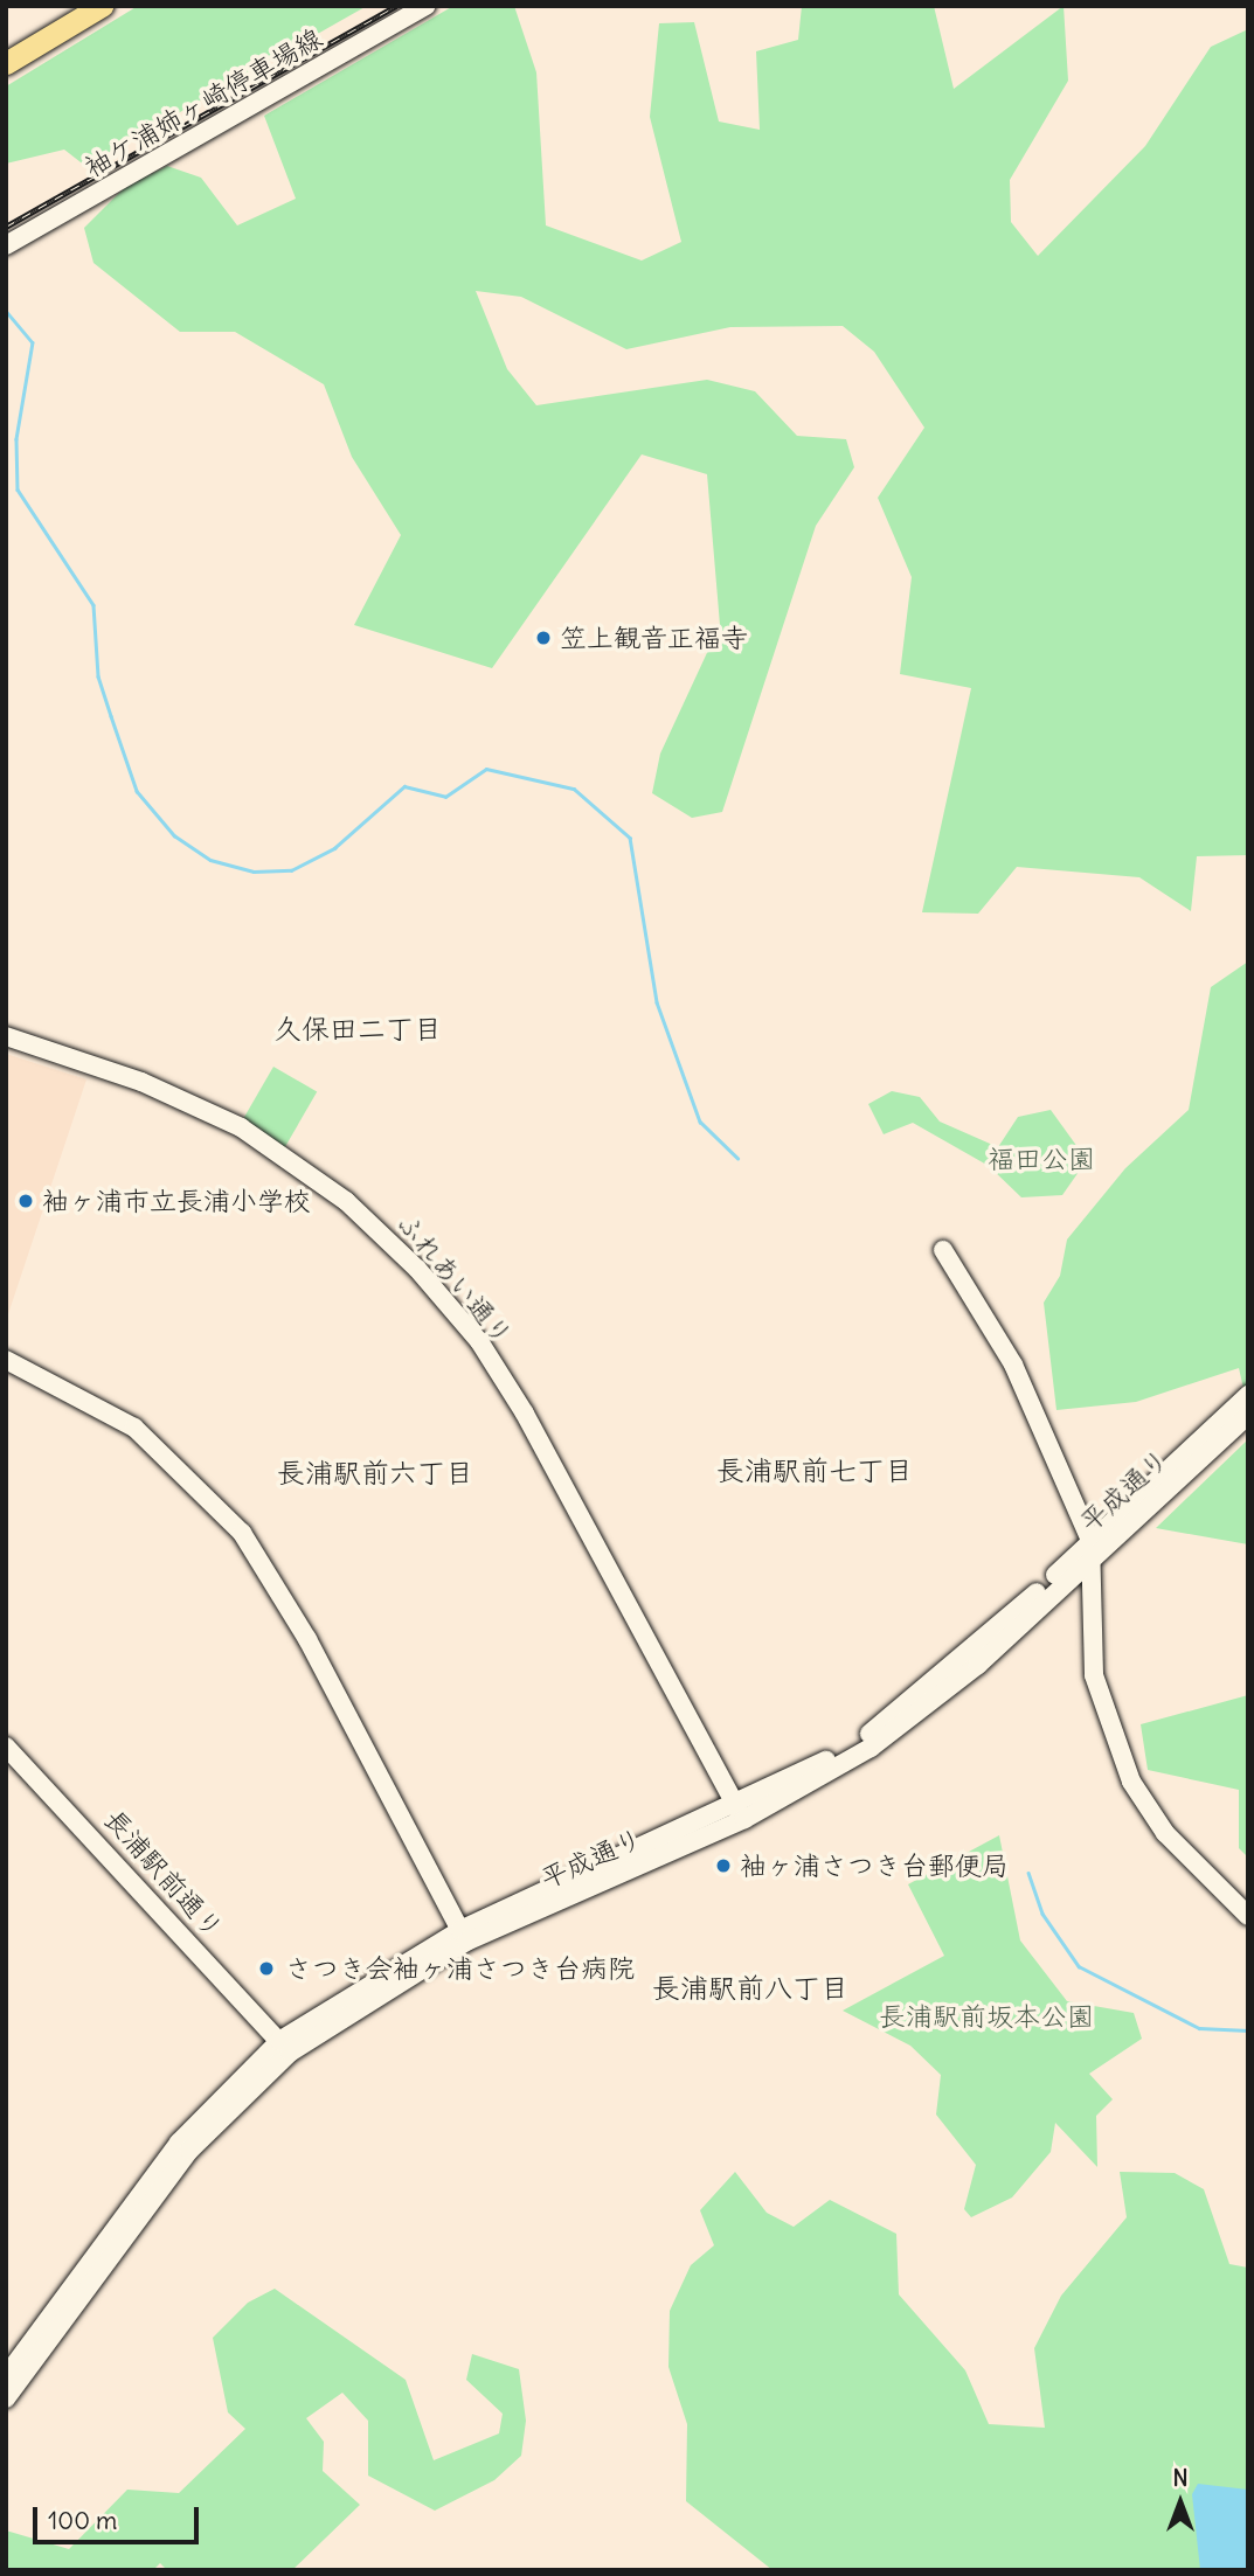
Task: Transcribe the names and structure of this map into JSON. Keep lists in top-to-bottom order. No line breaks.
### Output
{"streets":{"street":["袖ケ浦姉ヶ崎停車場線","ふれあい通り","平成通り","長浦駅前通り"]},"crossings":[["ふれあい通り","平成通り"],["平成通り","長浦駅前通り"]],"districts":["久保田二丁目","長浦駅前七丁目","長浦駅前六丁目","長浦駅前八丁目"],"parks":["福田公園","長浦駅前坂本公園"],"places":["笠上観音正福寺","袖ヶ浦市立長浦小学校","袖ヶ浦さつき台郵便局","さつき会袖ヶ浦さつき台病院"],"scale_bar":"100 m","north":"top"}
